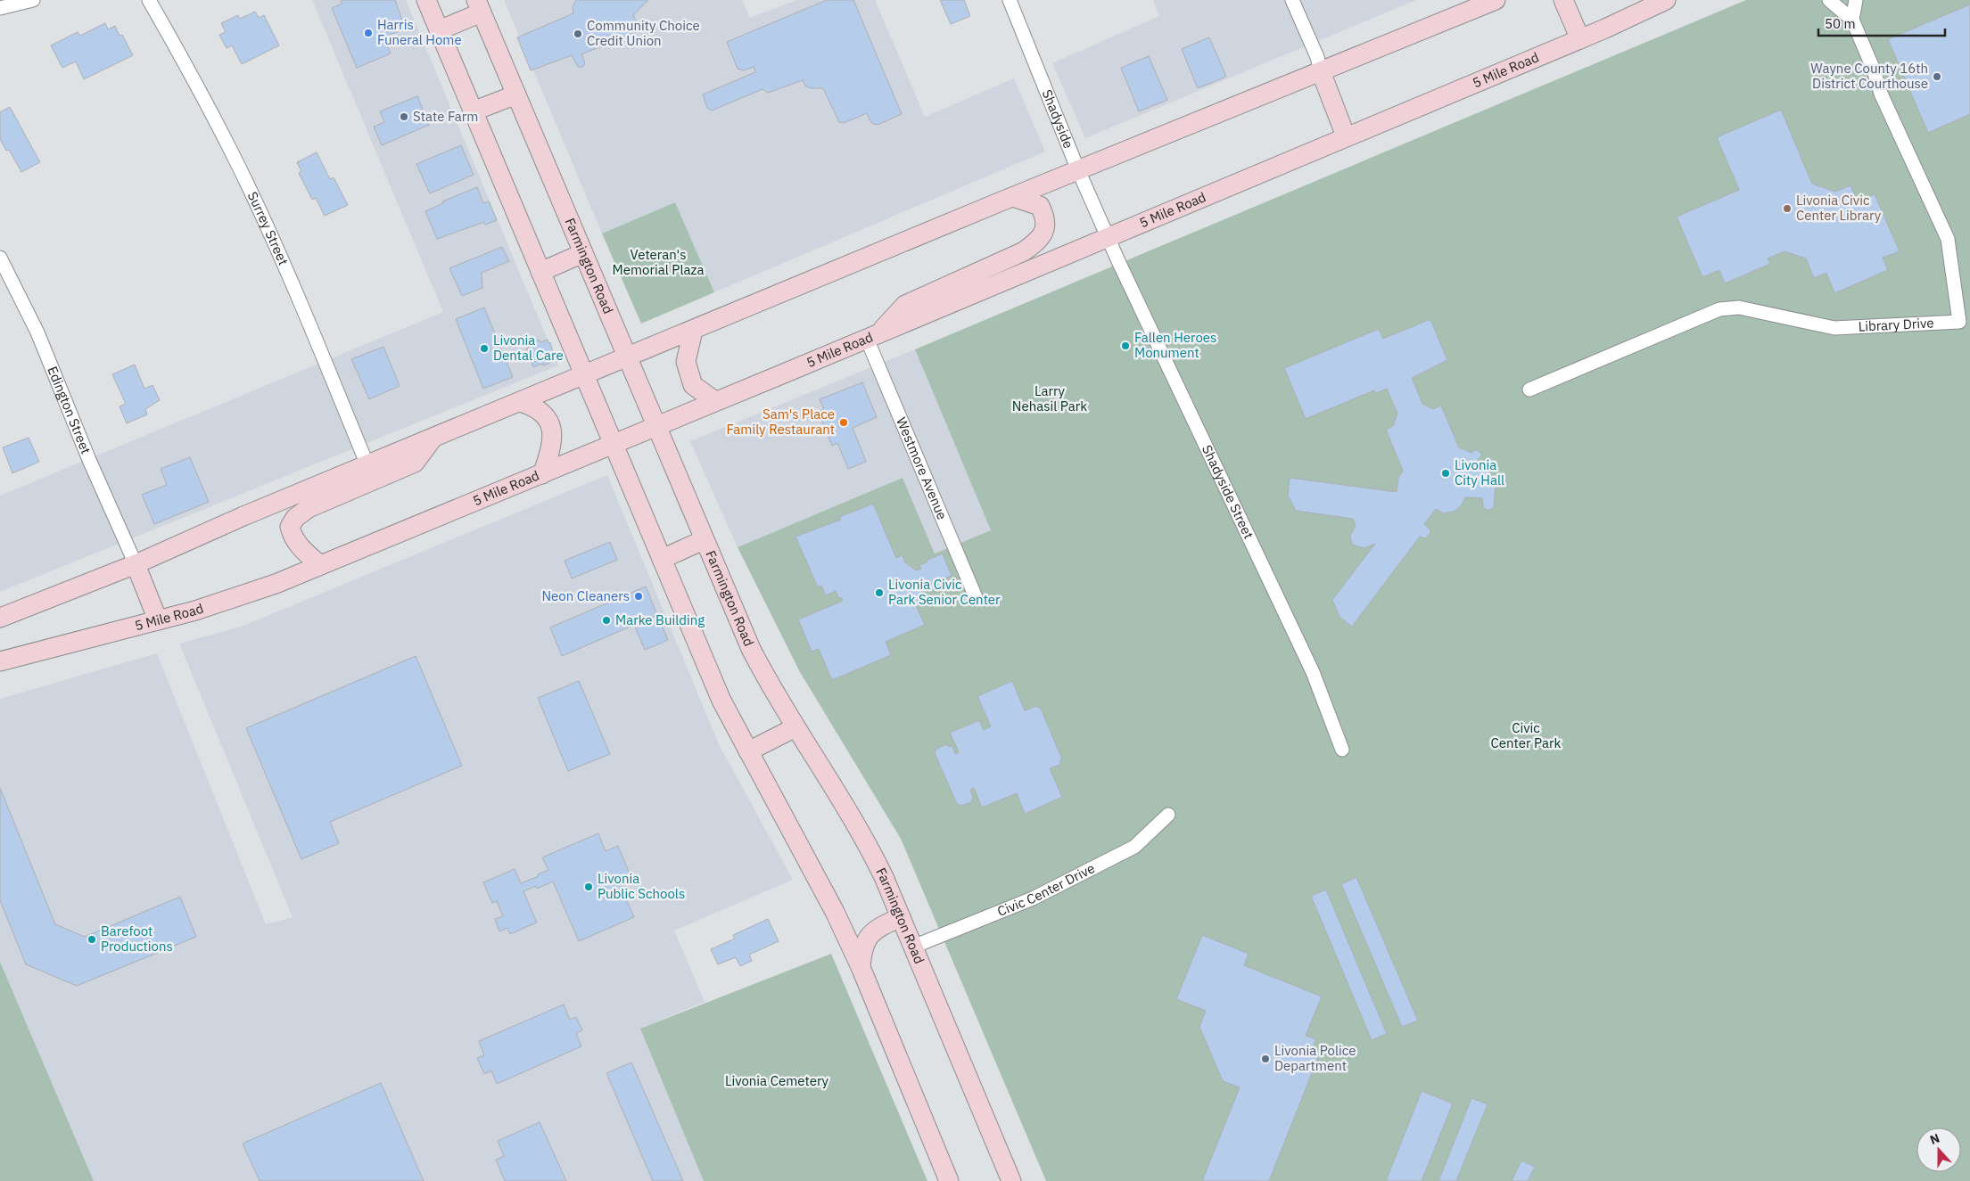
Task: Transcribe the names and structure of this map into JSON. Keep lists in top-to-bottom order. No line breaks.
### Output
{"streets":{"main road":["5 Mile Road","Farmington Road"],"street":["Shadyside","Surrey Street","Library Drive","Edington Street","Westmore Avenue","Shadyside Street","Civic Center Drive"]},"crossings":[["5 Mile Road","Shadyside"],["5 Mile Road","Farmington Road"],["5 Mile Road","Westmore Avenue"],["5 Mile Road","Shadyside Street"],["Shadyside","Shadyside Street"],["Farmington Road","Civic Center Drive"]],"parks":["Veteran's Memorial Plaza","Larry Nehasil Park","Civic Center Park","Livonia Cemetery"],"places":["Harris Funeral Home","Community Choice Credit Union","Wayne County 16th District Courthouse","State Farm","Livonia Civic Center Library","Fallen Heroes Monument","Livonia Dental Care","Sam's Place Family Restaurant","Livonia City Hall","Livonia Civic Park Senior Center","Neon Cleaners","Marke Building","Livonia Public Schools","Barefoot Productions","Livonia Police Department"],"scale_bar":"50 m","north":"top"}
